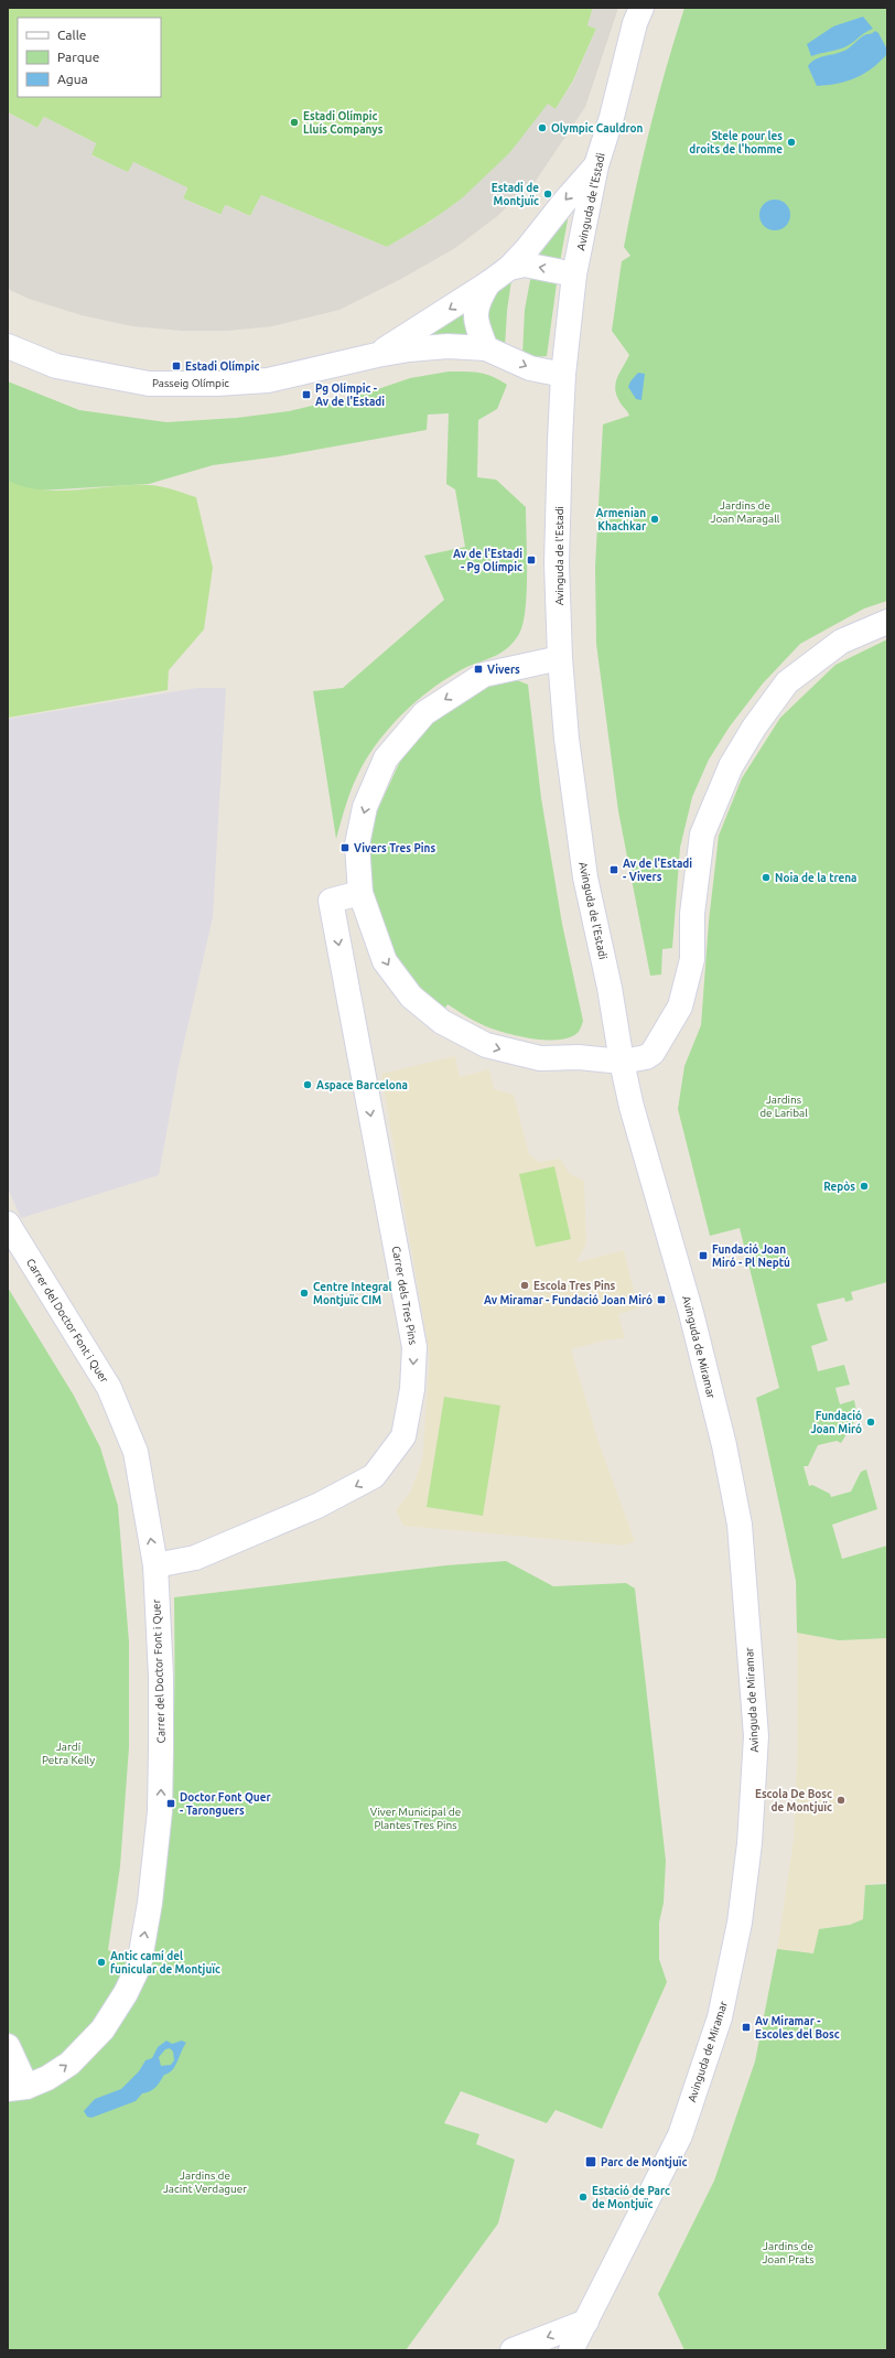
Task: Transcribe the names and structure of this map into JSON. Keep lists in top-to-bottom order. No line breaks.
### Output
{"streets":{"street":["Avinguda de l'Estadi","Passeig Olímpic","Carrer dels Tres Pins","Carrer del Doctor Font i Quer","Avinguda de Miramar"]},"crossings":[["Avinguda de l'Estadi","Passeig Olímpic"],["Avinguda de l'Estadi","Avinguda de Miramar"],["Carrer dels Tres Pins","Carrer del Doctor Font i Quer"]],"one_way":["Carrer dels Tres Pins","Carrer del Doctor Font i Quer"],"parks":["Jardins de Joan Maragall","Jardins de Laribal","Jardí Petra Kelly","Viver Municipal de Plantes Tres Pins","Jardins de Jacint Verdaguer","Jardins de Joan Prats"],"places":{"other":["Estadi Olímpic Lluís Companys","Olympic Cauldron","Stele pour les droits de l'homme","Estadi de Montjuïc","Armenian Khachkar","Noia de la trena","Aspace Barcelona","Repòs","Escola Tres Pins","Centre Integral Montjuïc CIM","Fundació Joan Miró","Escola De Bosc de Montjuïc","Antic camí del funicular de Montjuïc","Estació de Parc de Montjuïc"],"transit":["Estadi Olímpic","Pg Olímpic - Av de l'Estadi","Av de l'Estadi - Pg Olímpic","Vivers","Vivers Tres Pins","Av de l'Estadi - Vivers","Fundació Joan Miró - Pl Neptú","Av Miramar - Fundació Joan Miró","Doctor Font Quer - Taronguers","Av Miramar - Escoles del Bosc","Parc de Montjuïc"]},"legend":["Calle","Parque","Agua"]}
